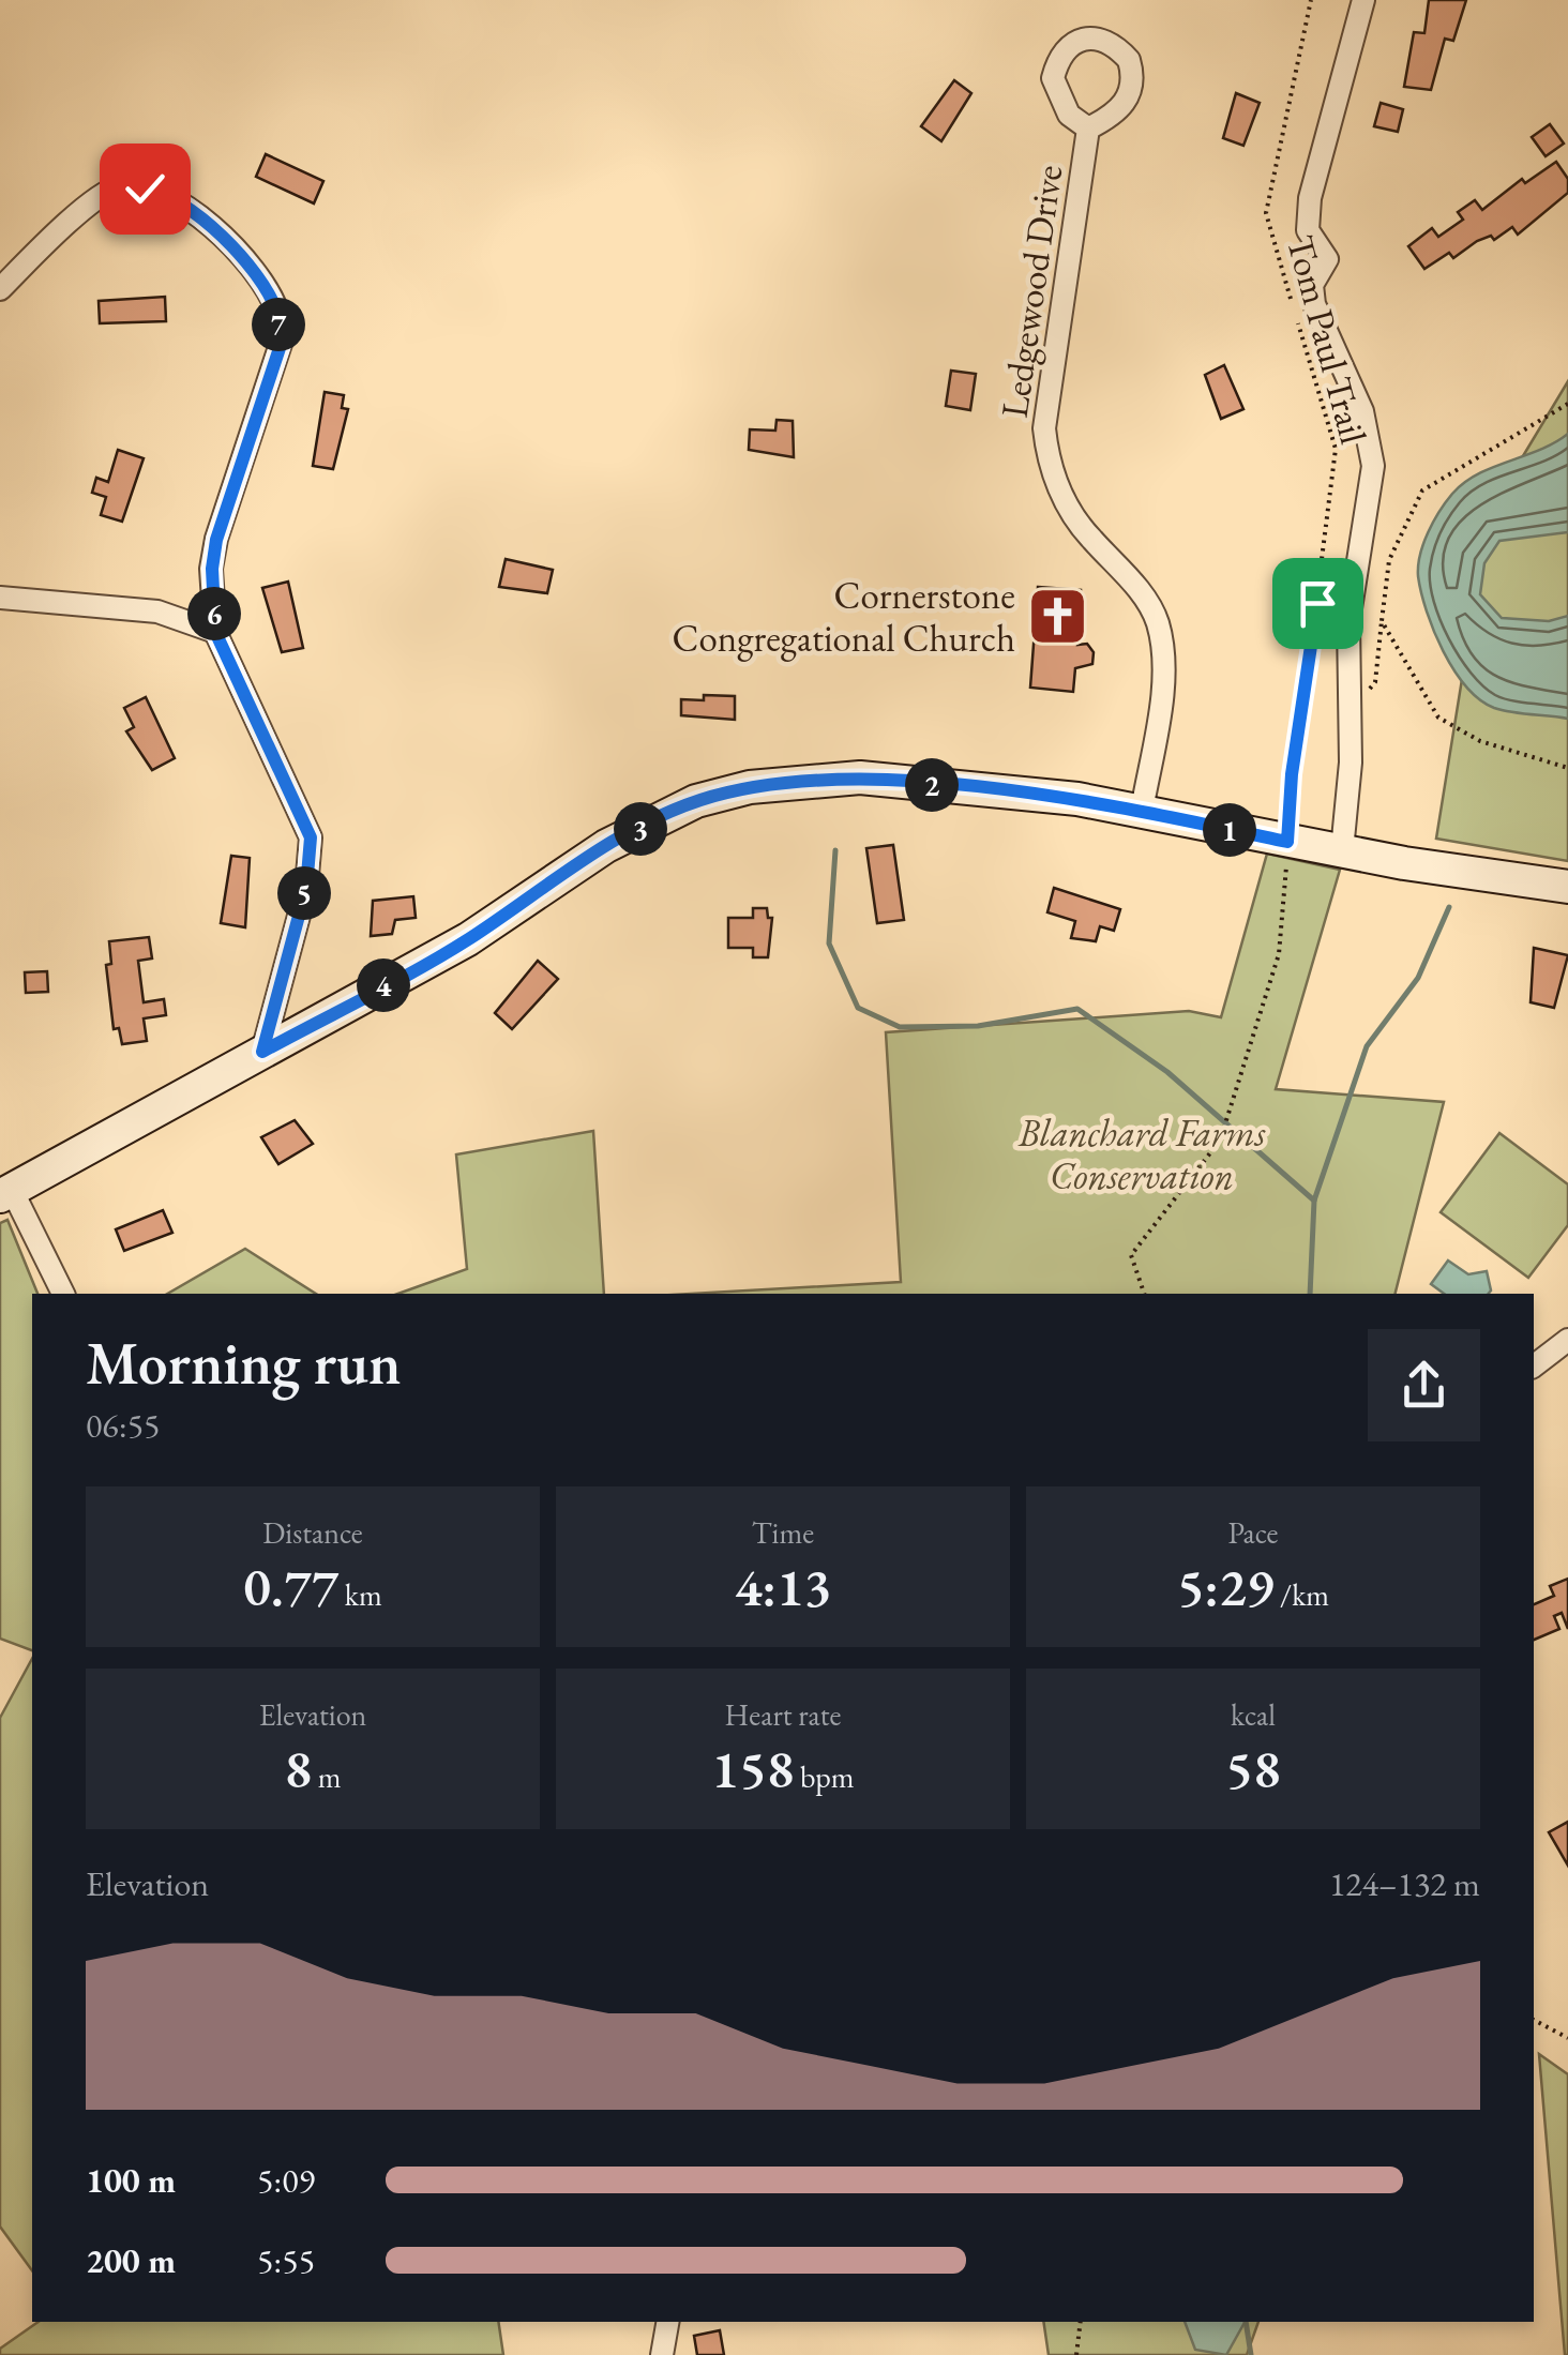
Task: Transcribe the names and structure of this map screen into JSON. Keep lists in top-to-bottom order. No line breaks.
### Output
{"streets":{"street":["Ledgewood Drive"],"path":["Tom Paul Trail"]},"parks":["Blanchard Farms Conservation"],"places":{"church":["Cornerstone Congregational Church"]},"page":{"pins":["7","6","2","3","1","5","4"],"heading":["Morning run","06:55"],"stats":[["Distance","0.77 km"],["Time","4:13"],["Pace","5:29 /km"],["Elevation","8 m"],["Heart rate","158 bpm"],["kcal","58"]],"chart":["Elevation","124–132 m"],"list":[{"name":"100 m","note":"5:09"},{"name":"200 m","note":"5:55"}]}}
